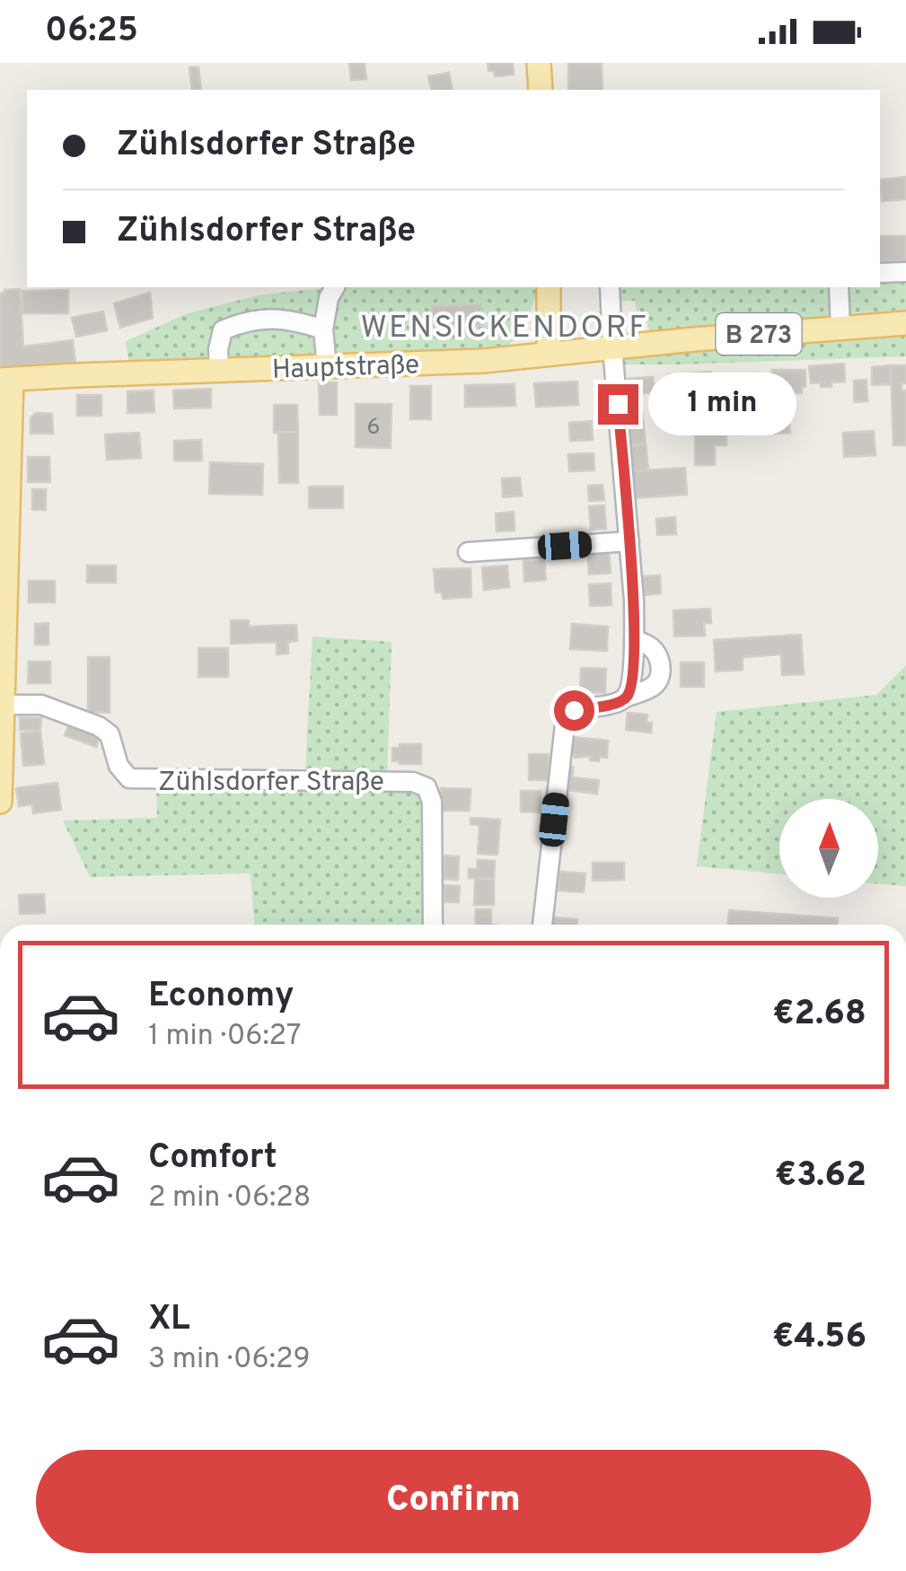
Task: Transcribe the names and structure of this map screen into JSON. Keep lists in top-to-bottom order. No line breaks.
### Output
{"streets":{"main road":["B 273","Hauptstraße"],"street":["Zühlsdorfer Straße"]},"districts":["WENSICKENDORF"],"house_numbers":["6"],"north":"top","page":{"status":"06:25","banner":["Zühlsdorfer Straße","Zühlsdorfer Straße"],"bubble":"1 min","list":[{"name":"Economy","note":"1 min · 06:27","value":"€2.68"},{"name":"Comfort","note":"2 min · 06:28","value":"€3.62"},{"name":"XL","note":"3 min · 06:29","value":"€4.56"}],"buttons":"Confirm"}}
